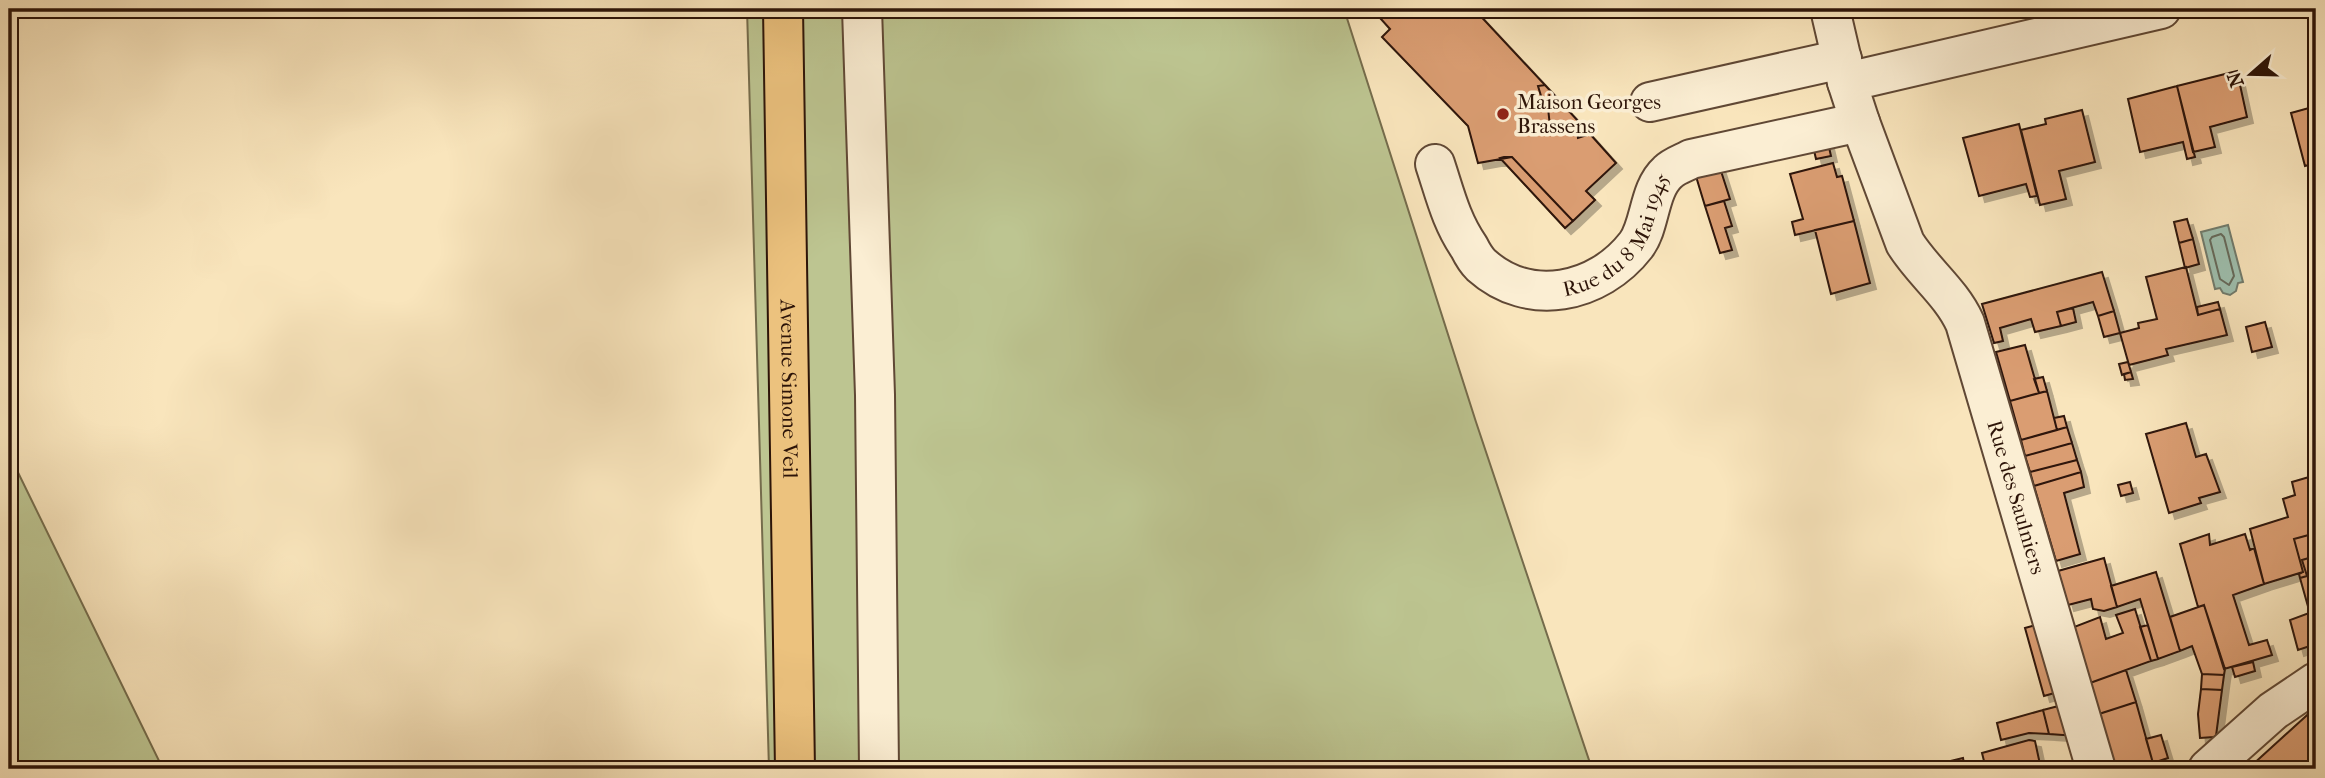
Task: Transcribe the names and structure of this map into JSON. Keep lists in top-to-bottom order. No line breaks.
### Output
{"streets":{"main road":["Avenue Simone Veil"],"street":["Rue du 8 Mai 1945","Rue des Saulniers"]},"crossings":[["Rue du 8 Mai 1945","Rue des Saulniers"]],"places":["Maison Georges Brassens"],"north":"left"}
